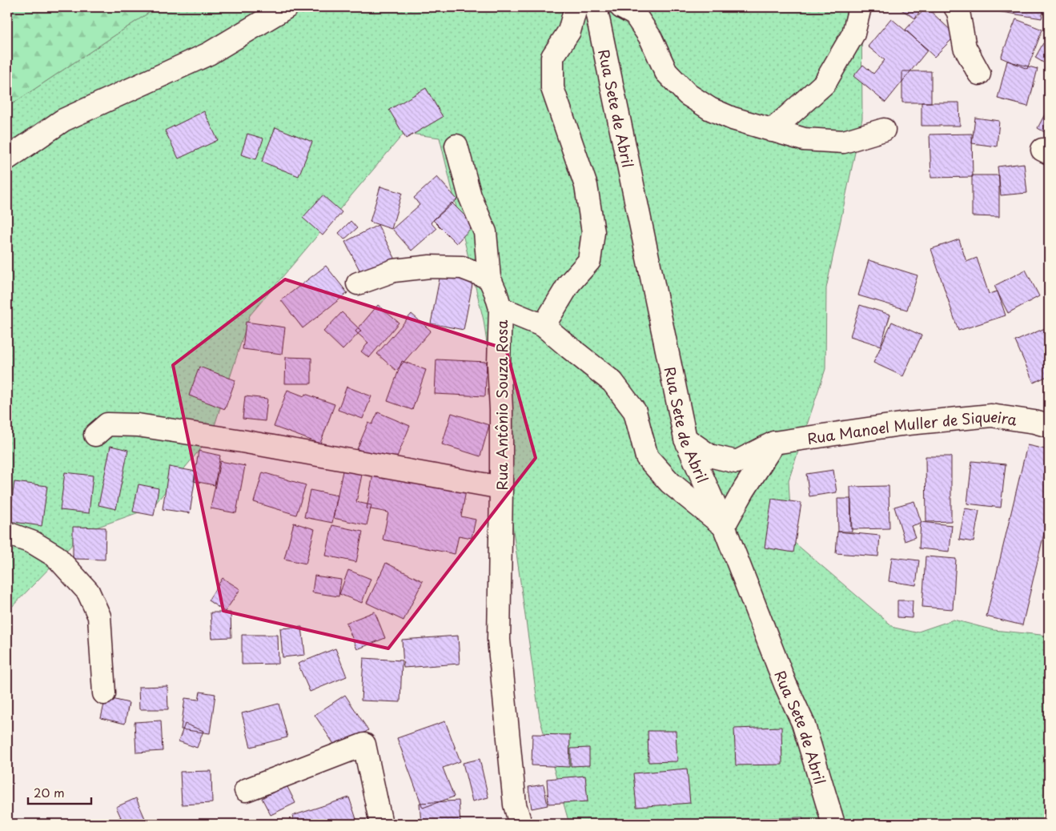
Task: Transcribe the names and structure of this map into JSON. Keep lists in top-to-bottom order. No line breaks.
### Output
{"streets":{"street":["Rua Sete de Abril","Rua Antônio Souza Rosa","Rua Manoel Muller de Siqueira"]},"crossings":[["Rua Sete de Abril","Rua Antônio Souza Rosa"],["Rua Sete de Abril","Rua Manoel Muller de Siqueira"]],"scale_bar":"20 m"}
